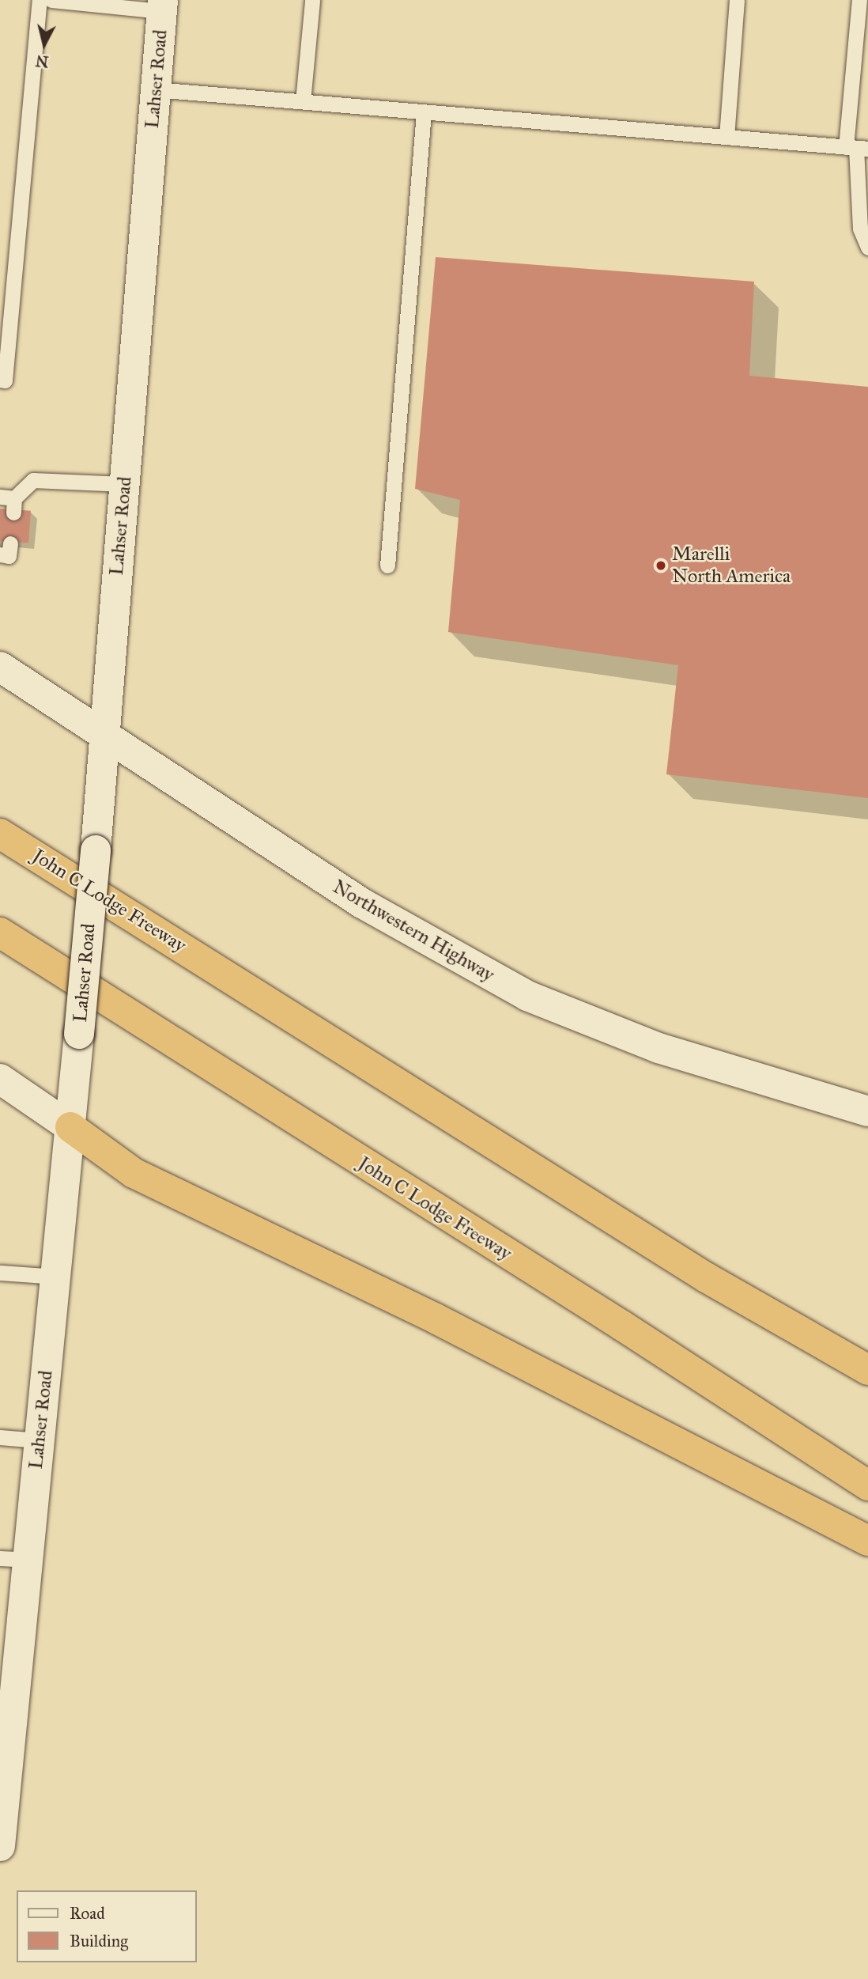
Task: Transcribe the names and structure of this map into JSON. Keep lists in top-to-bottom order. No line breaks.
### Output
{"streets":{"highway":["John C Lodge Freeway"],"main road":["Lahser Road","Northwestern Highway"]},"crossings":[["Lahser Road","Northwestern Highway"]],"places":["Marelli North America"],"legend":["Road","Building"],"north":"bottom"}
